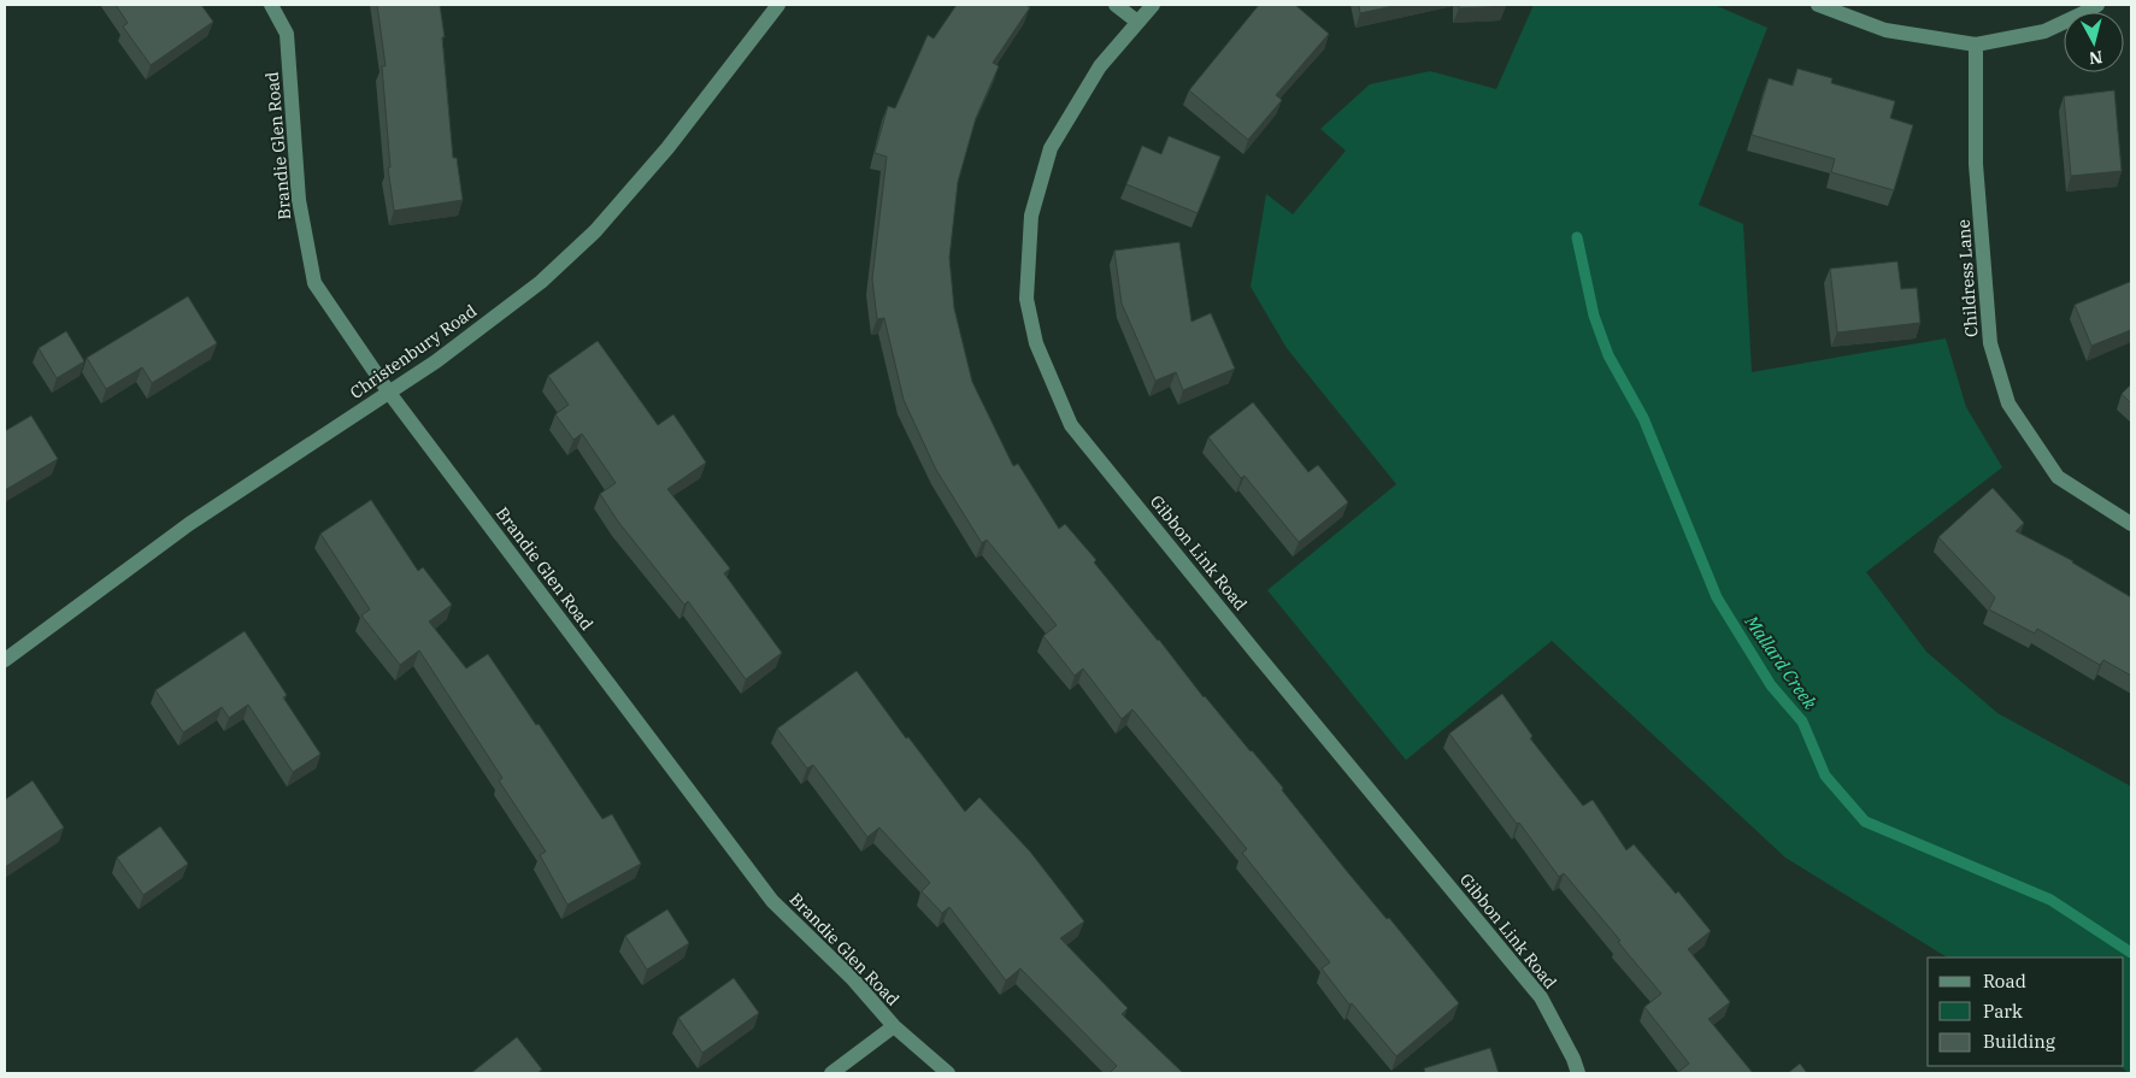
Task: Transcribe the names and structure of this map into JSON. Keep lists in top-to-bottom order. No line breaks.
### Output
{"streets":{"street":["Brandie Glen Road","Childress Lane","Christenbury Road","Gibbon Link Road"]},"crossings":[["Brandie Glen Road","Christenbury Road"]],"water":["Mallard Creek"],"legend":["Road","Park","Building"],"north":"bottom"}
